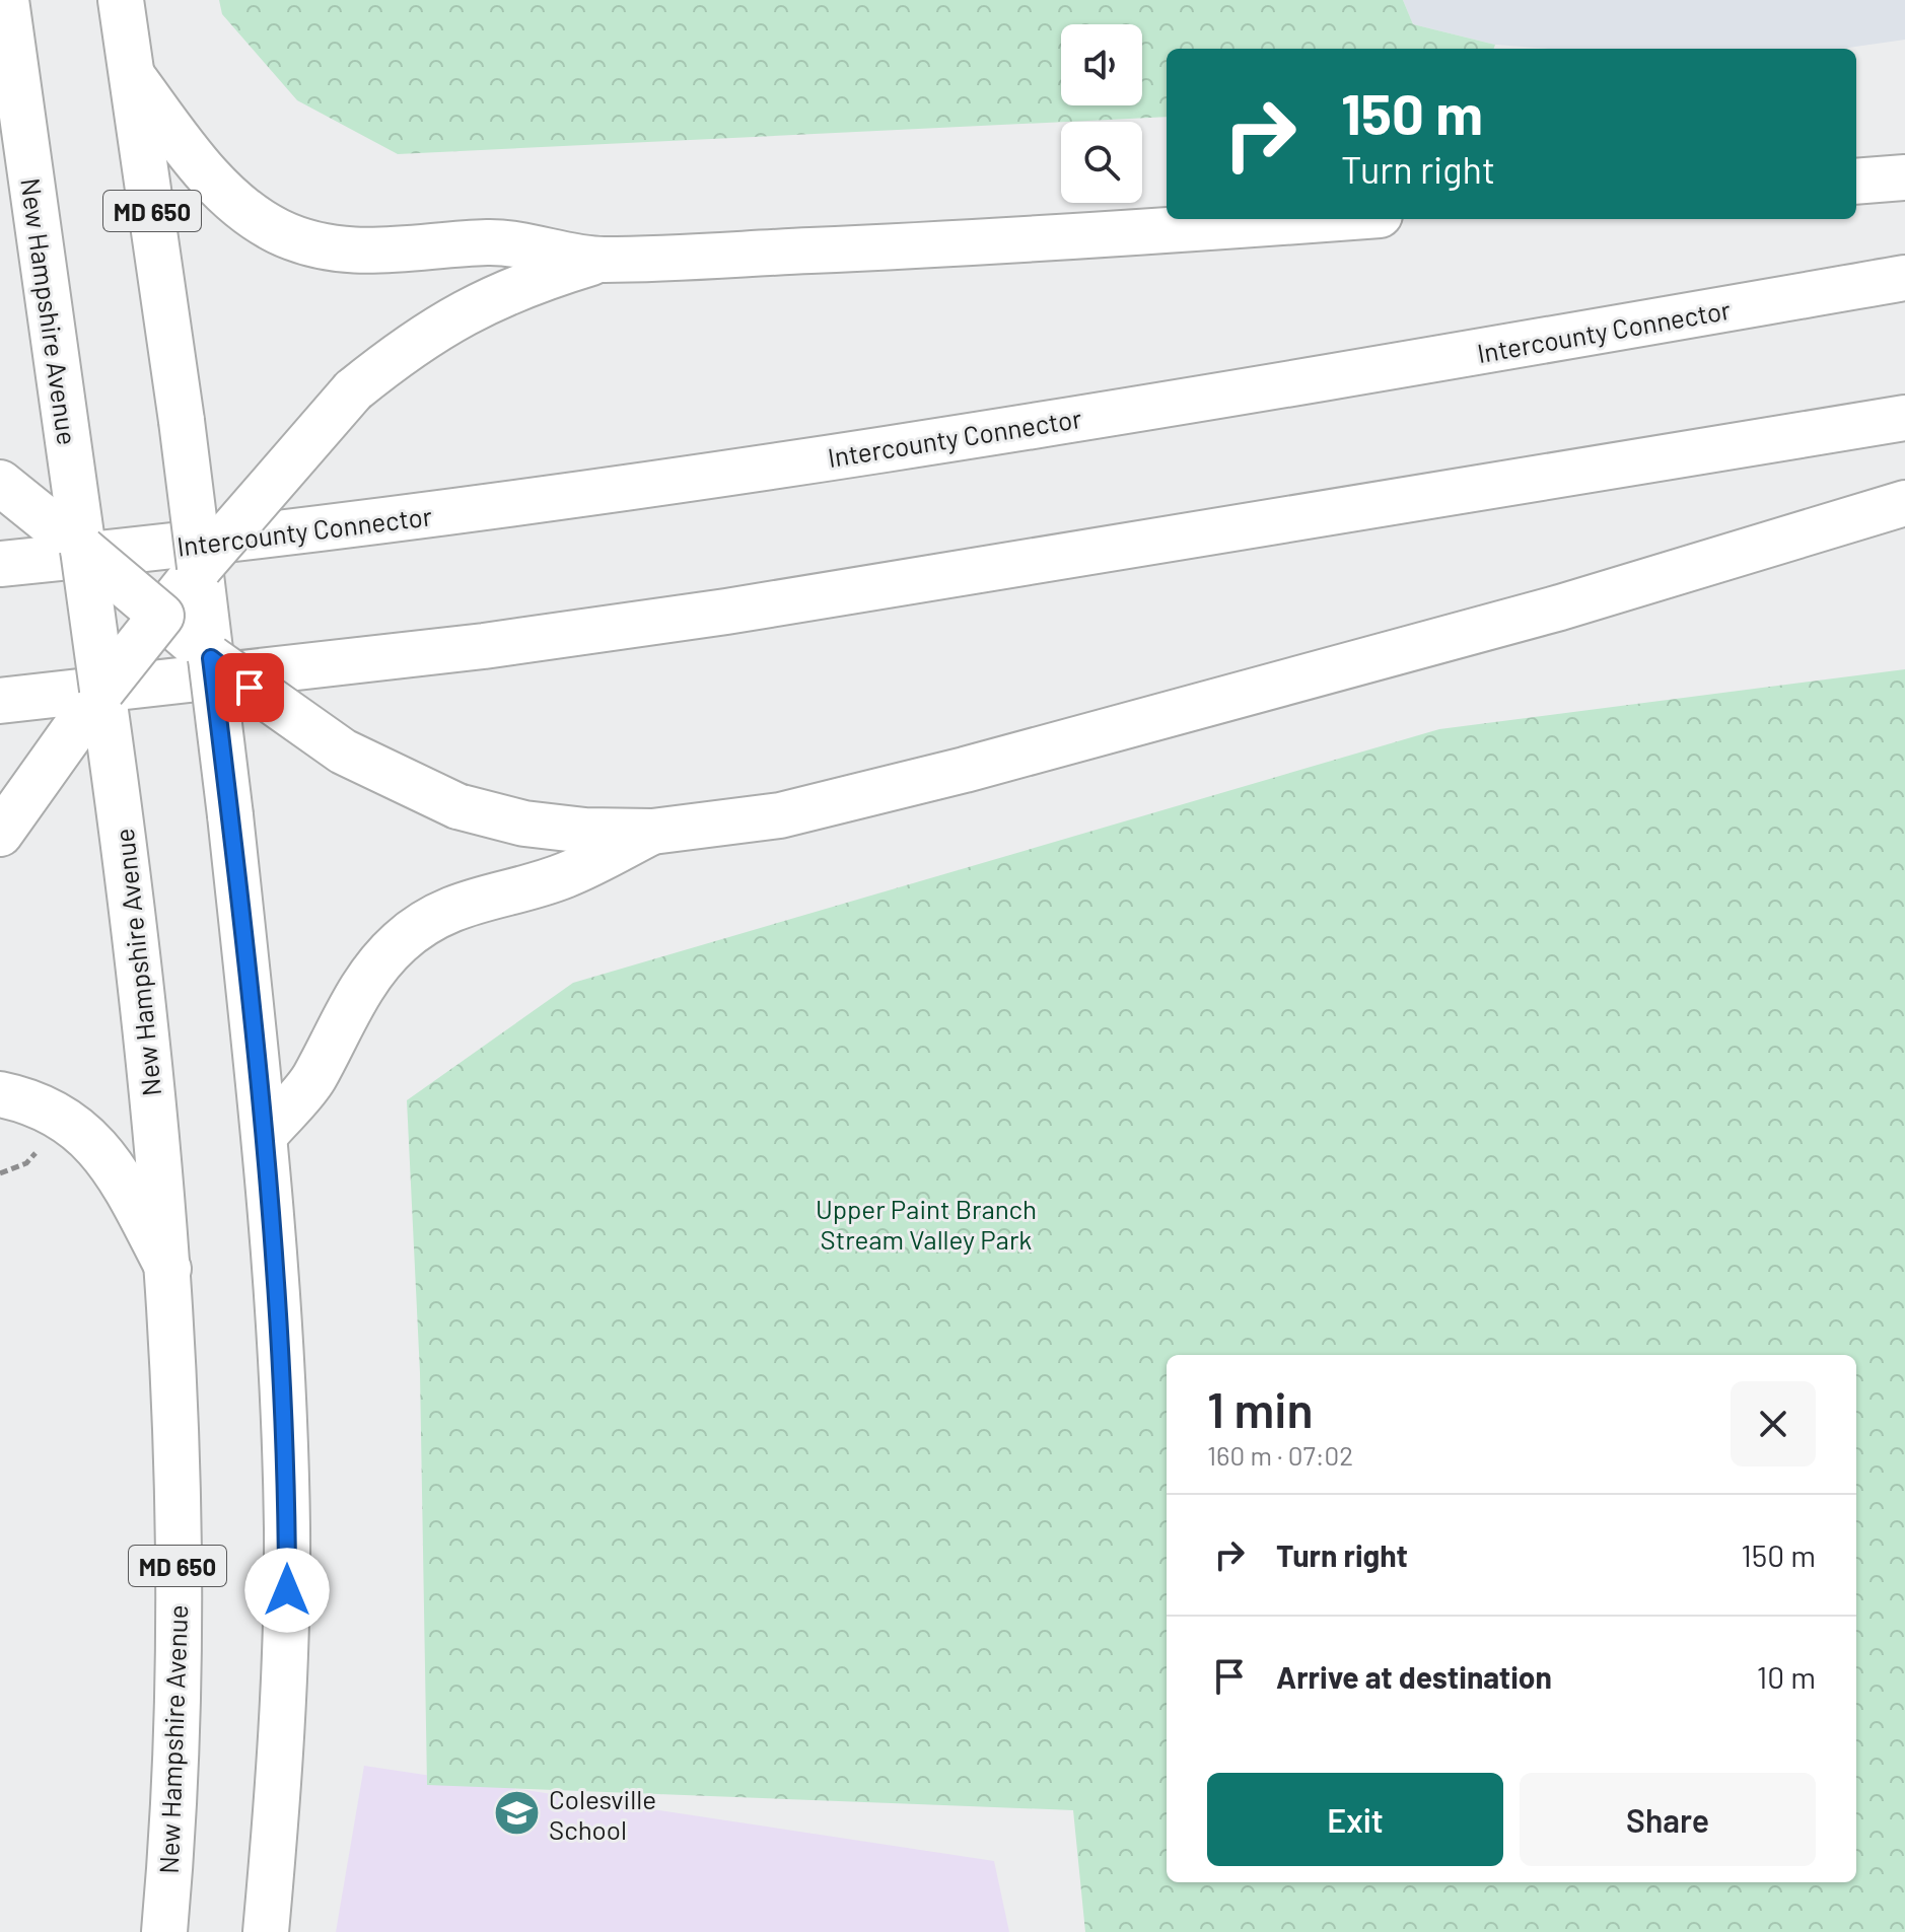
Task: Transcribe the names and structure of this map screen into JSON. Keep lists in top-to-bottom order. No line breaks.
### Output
{"streets":{"main road":["MD 650","New Hampshire Avenue","Intercounty Connector"]},"parks":["Upper Paint Branch Stream Valley Park"],"places":{"school or university":["Colesville School"]},"page":{"turn":["150 m","Turn right"],"heading":["1 min","160 m · 07:02"],"list":[{"name":"Turn right","value":"150 m"},{"name":"Arrive at destination","value":"10 m"}],"buttons":["Exit","Share"]}}
